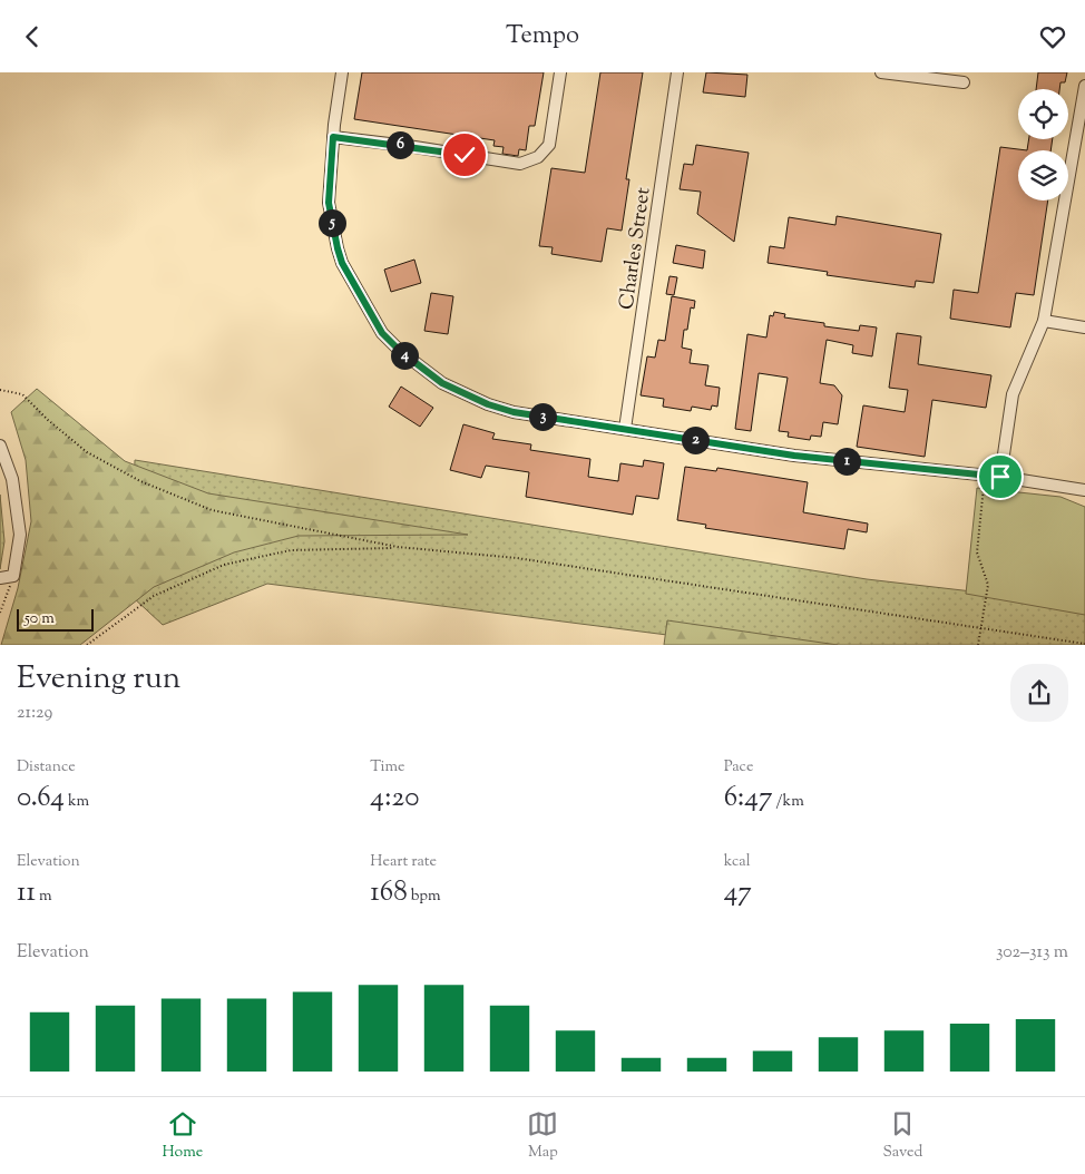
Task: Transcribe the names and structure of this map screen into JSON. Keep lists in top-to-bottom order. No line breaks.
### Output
{"streets":{"street":["Charles Street"]},"scale_bar":"50 m","page":{"header":"Tempo","pins":["6","5","4","3","2","1"],"scale":"50 m","heading":["Evening run","21:29"],"stats":[["Distance","0.64 km"],["Time","4:20"],["Pace","6:47 /km"],["Elevation","11 m"],["Heart rate","168 bpm"],["kcal","47"]],"chart":["Elevation","302–313 m"],"tabs":["Home","Map","Saved"]}}
